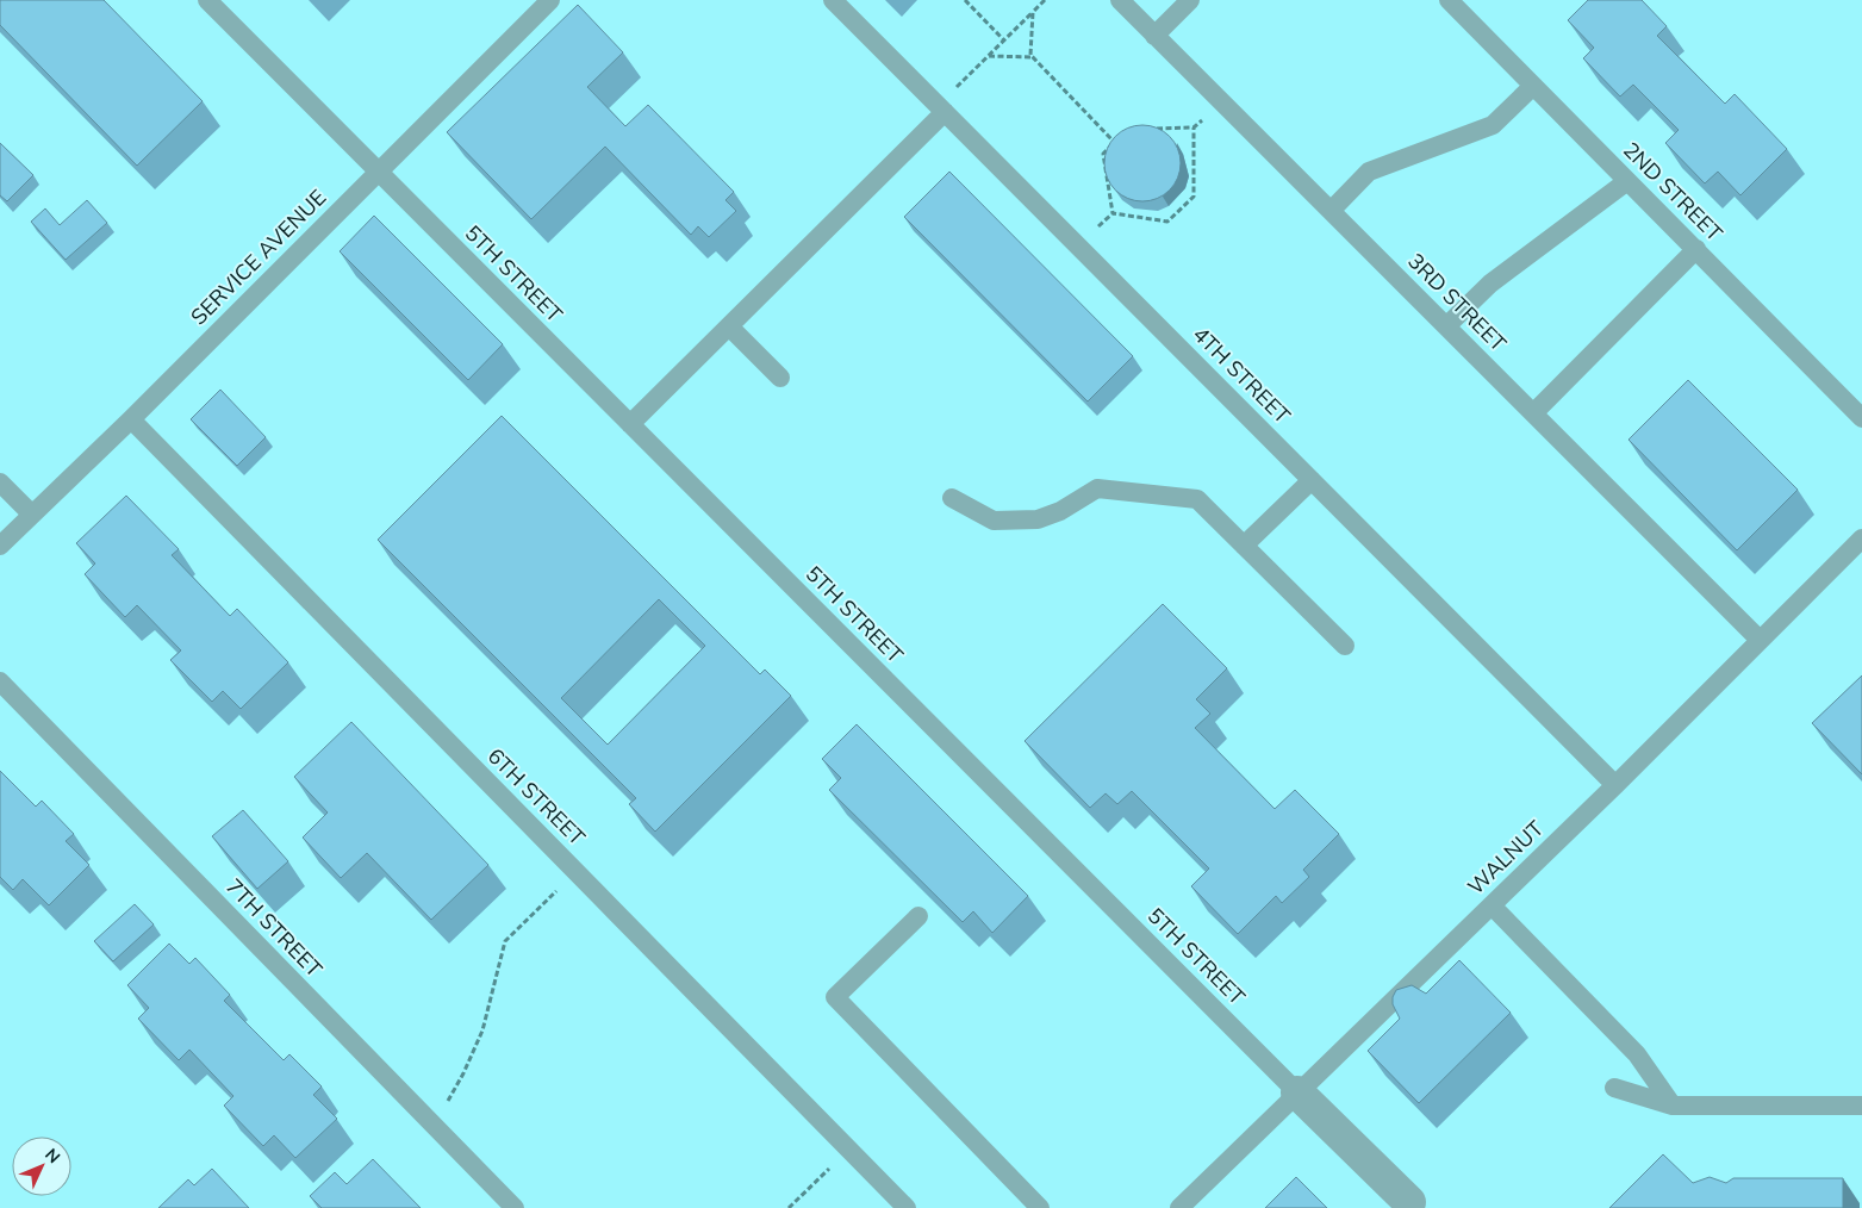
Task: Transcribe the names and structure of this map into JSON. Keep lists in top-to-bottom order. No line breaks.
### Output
{"streets":{"lane":["2ND STREET","SERVICE AVENUE","5TH STREET","3RD STREET","4TH STREET","6TH STREET","WALNUT","7TH STREET"]},"crossings":[["SERVICE AVENUE","5TH STREET"],["SERVICE AVENUE","6TH STREET"],["5TH STREET","WALNUT"],["3RD STREET","WALNUT"],["4TH STREET","WALNUT"]],"north":"top right"}
